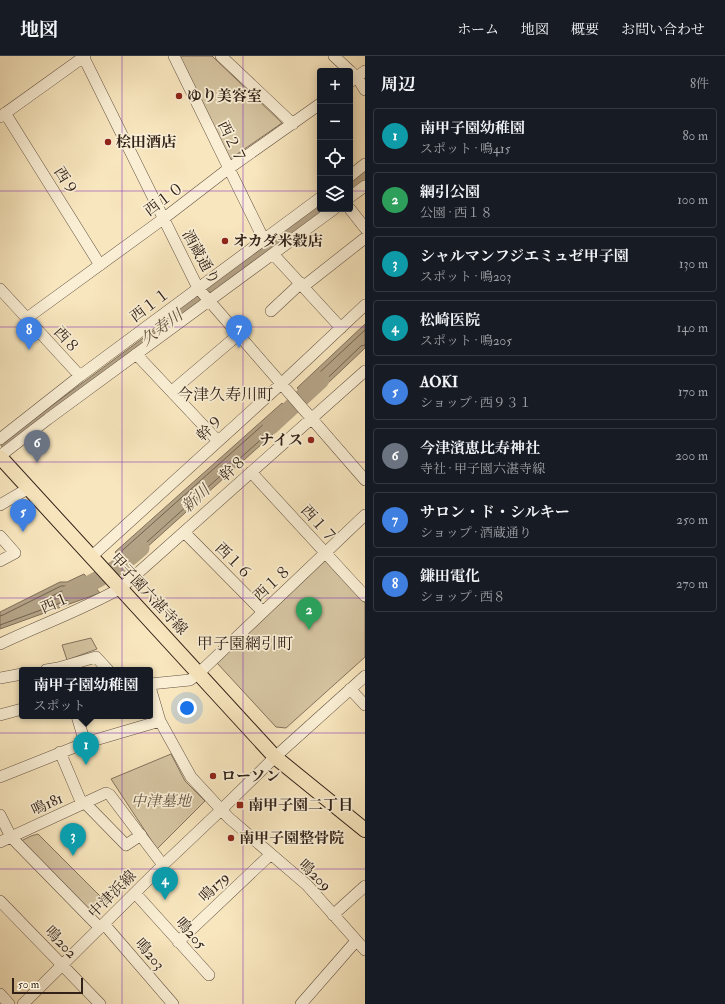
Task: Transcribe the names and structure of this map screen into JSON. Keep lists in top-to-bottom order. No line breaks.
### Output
{"streets":{"main road":["甲子園六湛寺線"],"street":["西２７","西９","西１０","酒蔵通り","西１１","西８","幹９","幹８","西１７","西１６","西１８","西１","鳴181","鳴209","鳴179","中津浜線","鳴205","鳴202","鳴203"]},"crossings":[["西２７","西１０"],["西２７","西１１"],["西９","西１０"],["西１０","酒蔵通り"],["西１０","西８"],["酒蔵通り","西１１"],["酒蔵通り","幹９"],["酒蔵通り","幹８"],["西１１","西８"],["幹９","甲子園六湛寺線"],["幹８","西１７"],["幹８","西１６"],["幹８","甲子園六湛寺線"],["幹８","西１"],["西１７","西１８"],["西１６","西１８"],["西１８","甲子園六湛寺線"],["甲子園六湛寺線","西１"],["甲子園六湛寺線","中津浜線"],["鳴181","鳴203"],["鳴209","鳴179"],["鳴209","中津浜線"],["鳴179","鳴205"],["中津浜線","鳴205"],["中津浜線","鳴202"],["中津浜線","鳴203"]],"districts":["今津久寿川町","甲子園網引町"],"water":["久寿川","新川"],"parks":["中津墓地"],"places":{"other":["ゆり美容室","桧田酒店","オカダ米穀店","ナイス","ローソン","南甲子園整骨院"],"transit":["南甲子園二丁目"]},"scale_bar":"50 m","page":{"header":"地図","nav":["ホーム","地図","概要","お問い合わせ"],"heading":["周辺","8件"],"map_buttons":["+","−"],"list":[{"mark":"1","name":"南甲子園幼稚園","note":"スポット · 鳴415","value":"80 m"},{"mark":"2","name":"網引公園","note":"公園 · 西１８","value":"100 m"},{"mark":"3","name":"シャルマンフジエミュゼ甲子園","note":"スポット · 鳴203","value":"130 m"},{"mark":"4","name":"松崎医院","note":"スポット · 鳴205","value":"140 m"},{"mark":"5","name":"AOKI","note":"ショップ · 西９３１","value":"170 m"},{"mark":"6","name":"今津濱恵比寿神社","note":"寺社 · 甲子園六湛寺線","value":"200 m"},{"mark":"7","name":"サロン・ド・シルキー","note":"ショップ · 酒蔵通り","value":"250 m"},{"mark":"8","name":"鎌田電化","note":"ショップ · 西８","value":"270 m"}],"pins":["7","8","6","5","2","1","3","4"],"popup":["南甲子園幼稚園","スポット"],"scale":"50 m"}}
